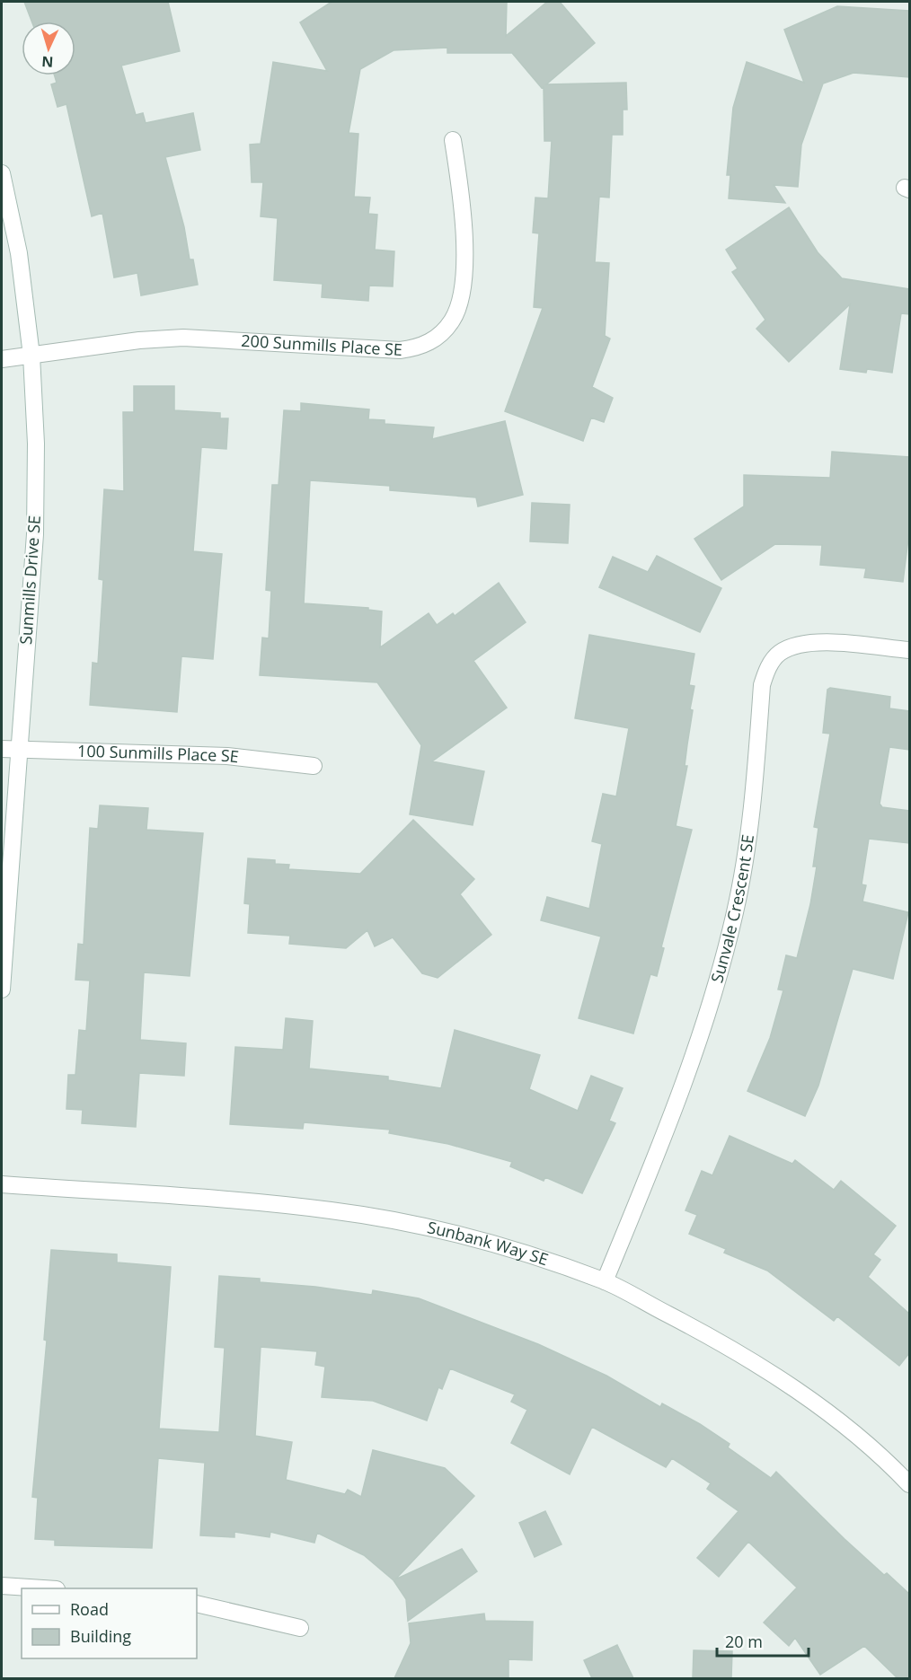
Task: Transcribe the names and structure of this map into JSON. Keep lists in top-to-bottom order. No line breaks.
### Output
{"streets":{"street":["200 Sunmills Place SE","Sunmills Drive SE","100 Sunmills Place SE","Sunvale Crescent SE","Sunbank Way SE"]},"crossings":[["200 Sunmills Place SE","Sunmills Drive SE"],["Sunmills Drive SE","100 Sunmills Place SE"],["Sunvale Crescent SE","Sunbank Way SE"]],"legend":["Road","Building"],"scale_bar":"20 m","north":"bottom"}
